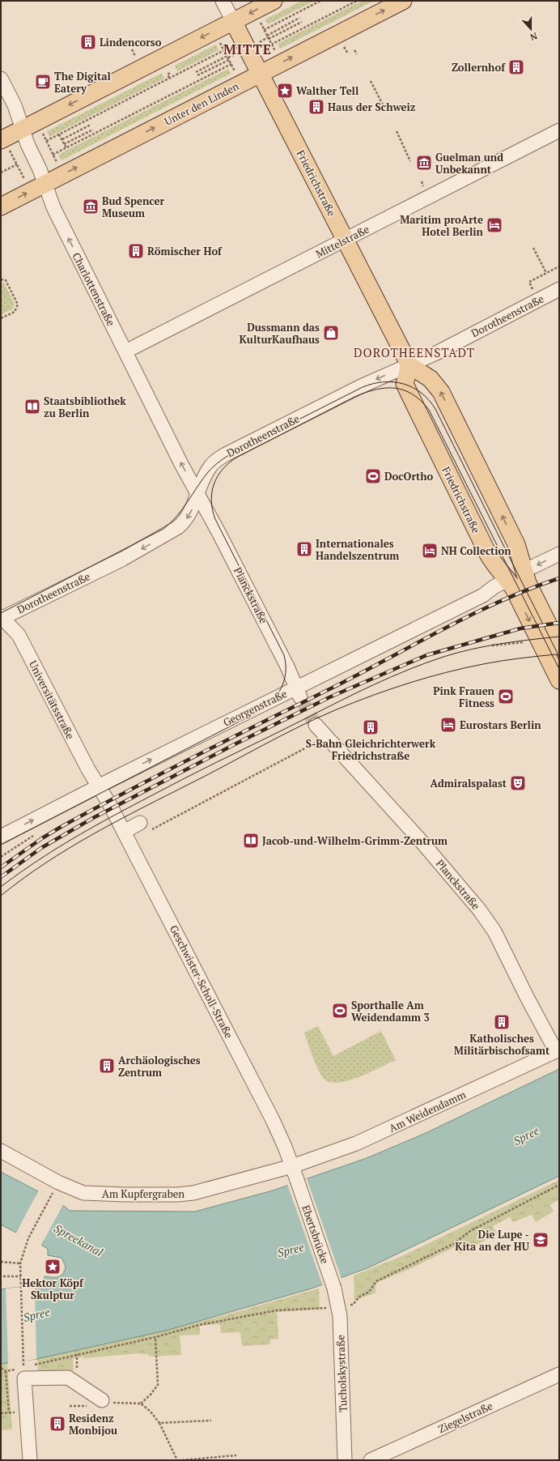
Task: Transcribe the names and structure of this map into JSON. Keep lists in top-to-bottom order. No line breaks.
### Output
{"streets":{"main road":["Unter den Linden","Friedrichstraße"],"street":["Mittelstraße","Charlottenstraße","Dorotheenstraße","Planckstraße","Universitätsstraße","Georgenstraße","Geschwister-Scholl-Straße","Am Weidendamm","Am Kupfergraben","Ebertsbrücke","Tucholskystraße","Ziegelstraße"]},"crossings":[["Unter den Linden","Friedrichstraße"],["Unter den Linden","Charlottenstraße"],["Friedrichstraße","Mittelstraße"],["Friedrichstraße","Dorotheenstraße"],["Friedrichstraße","Georgenstraße"],["Mittelstraße","Charlottenstraße"],["Charlottenstraße","Dorotheenstraße"],["Charlottenstraße","Planckstraße"],["Dorotheenstraße","Planckstraße"],["Dorotheenstraße","Universitätsstraße"],["Planckstraße","Georgenstraße"],["Planckstraße","Am Weidendamm"],["Universitätsstraße","Georgenstraße"],["Universitätsstraße","Geschwister-Scholl-Straße"],["Georgenstraße","Geschwister-Scholl-Straße"],["Geschwister-Scholl-Straße","Am Weidendamm"],["Geschwister-Scholl-Straße","Am Kupfergraben"],["Geschwister-Scholl-Straße","Ebertsbrücke"],["Am Weidendamm","Am Kupfergraben"],["Ebertsbrücke","Tucholskystraße"]],"one_way":["Charlottenstraße","Dorotheenstraße","Georgenstraße"],"districts":["MITTE","DOROTHEENSTADT"],"water":["Spree","Spreekanal"],"places":{"building":["Lindencorso","Zollernhof","Haus der Schweiz","Römischer Hof","Internationales Handelszentrum","S-Bahn Gleichrichterwerk Friedrichstraße","Katholisches Militärbischofsamt","Archäologisches Zentrum","Residenz Monbijou"],"cafe":["The Digital Eatery"],"place":["Walther Tell","Hektor Köpf Skulptur"],"museum":["Guelman und Unbekannt","Bud Spencer Museum"],"hotel":["Maritim proArte Hotel Berlin","NH Collection","Eurostars Berlin"],"shop":["Dussmann das KulturKaufhaus"],"library":["Staatsbibliothek zu Berlin","Jacob-und-Wilhelm-Grimm-Zentrum"],"sports":["DocOrtho","Pink Frauen Fitness","Sporthalle Am Weidendamm 3"],"theatre":["Admiralspalast"],"school or university":["Die Lupe - Kita an der HU"]},"north":"bottom"}
